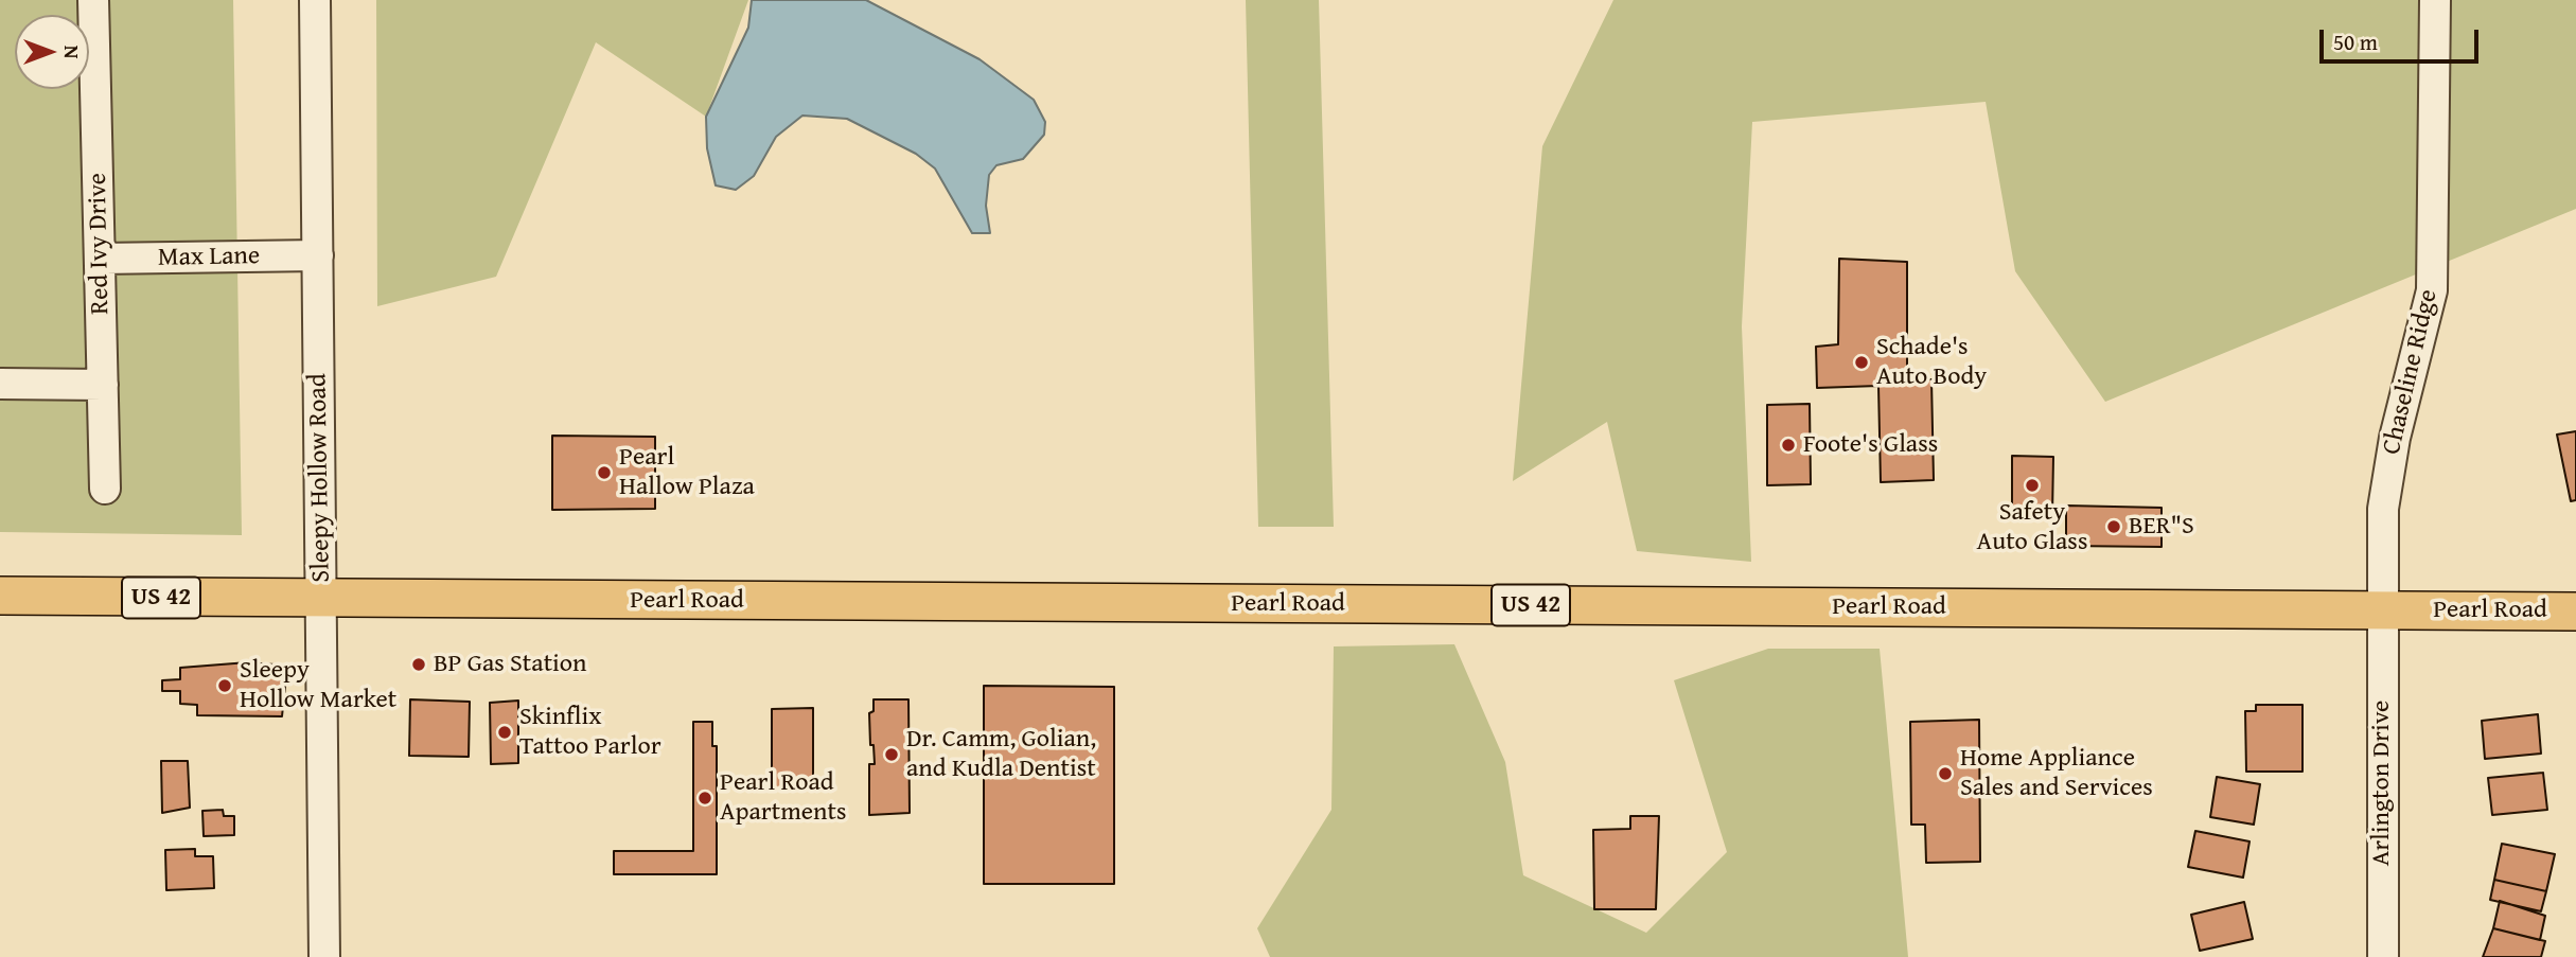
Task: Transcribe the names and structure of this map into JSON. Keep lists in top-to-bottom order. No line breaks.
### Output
{"streets":{"main road":["US 42","Pearl Road"],"street":["Red Ivy Drive","Max Lane","Chaseline Ridge","Sleepy Hollow Road","Arlington Drive"]},"crossings":[["Red Ivy Drive","Max Lane"],["Max Lane","Sleepy Hollow Road"],["Chaseline Ridge","Pearl Road"],["Chaseline Ridge","Arlington Drive"],["Sleepy Hollow Road","Pearl Road"],["Pearl Road","Arlington Drive"]],"places":["Schade's Auto Body","Foote's Glass","Pearl Hallow Plaza","Safety Auto Glass","BER\"S","BP Gas Station","Sleepy Hollow Market","Skinflix Tattoo Parlor","Dr. Camm, Golian, and Kudla Dentist","Home Appliance Sales and Services","Pearl Road Apartments"],"scale_bar":"50 m","north":"right"}
